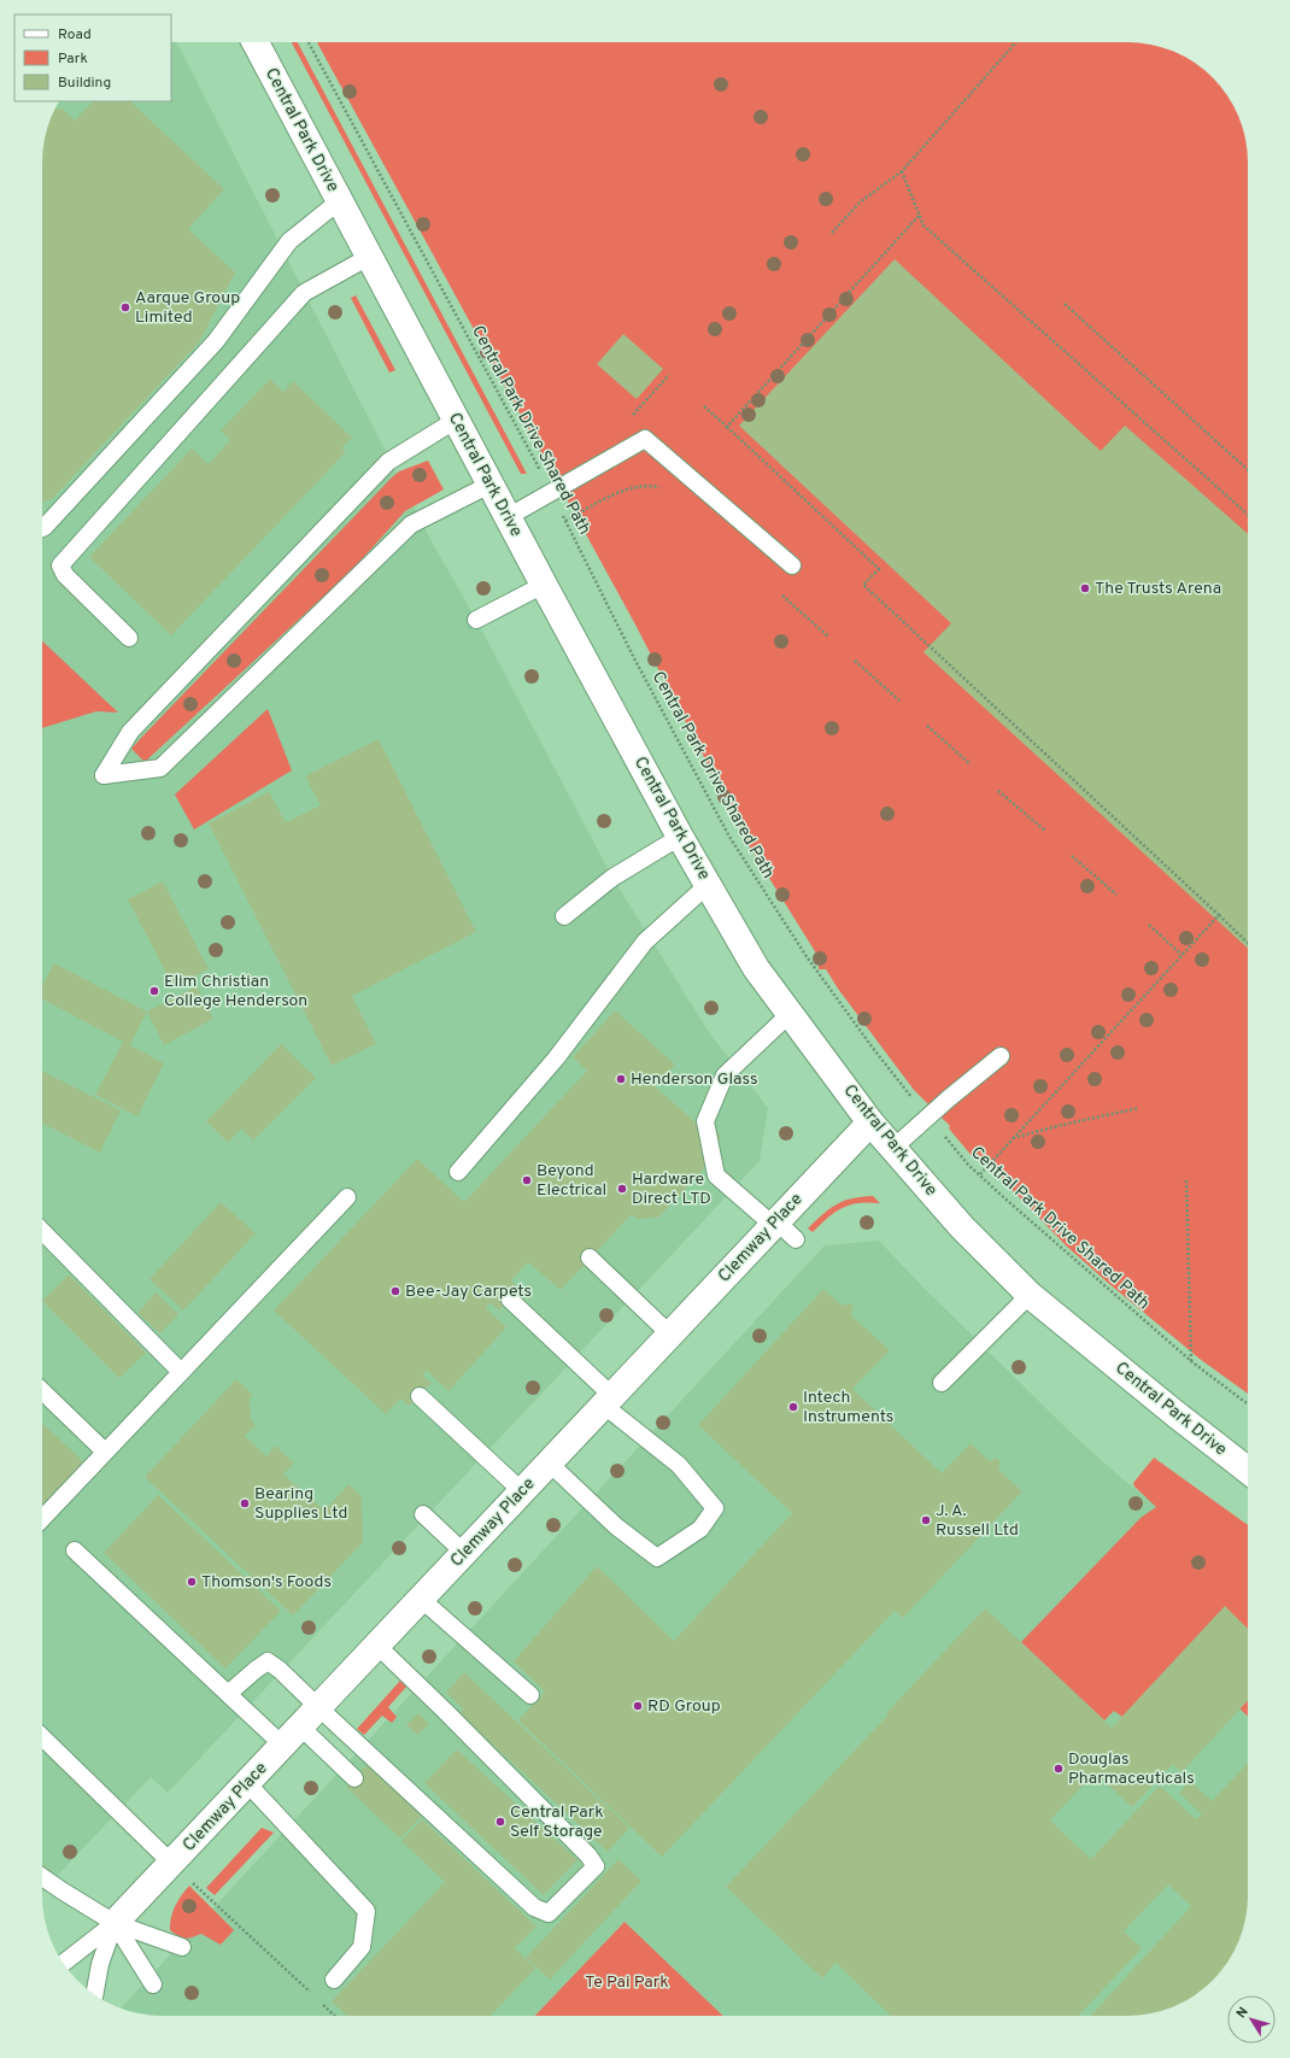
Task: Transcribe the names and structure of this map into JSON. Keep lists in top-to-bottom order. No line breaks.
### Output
{"streets":{"main road":["Central Park Drive","Clemway Place"],"path":["Central Park Drive Shared Path"]},"crossings":[["Central Park Drive","Clemway Place"]],"parks":["Te Pai Park"],"places":["Aarque Group Limited","The Trusts Arena","Elim Christian College Henderson","Henderson Glass","Beyond Electrical","Hardware Direct LTD","Bee-Jay Carpets","Intech Instruments","Bearing Supplies Ltd","J. A. Russell Ltd","Thomson's Foods","RD Group","Douglas Pharmaceuticals","Central Park Self Storage"],"legend":["Road","Park","Building"],"north":"top left"}
